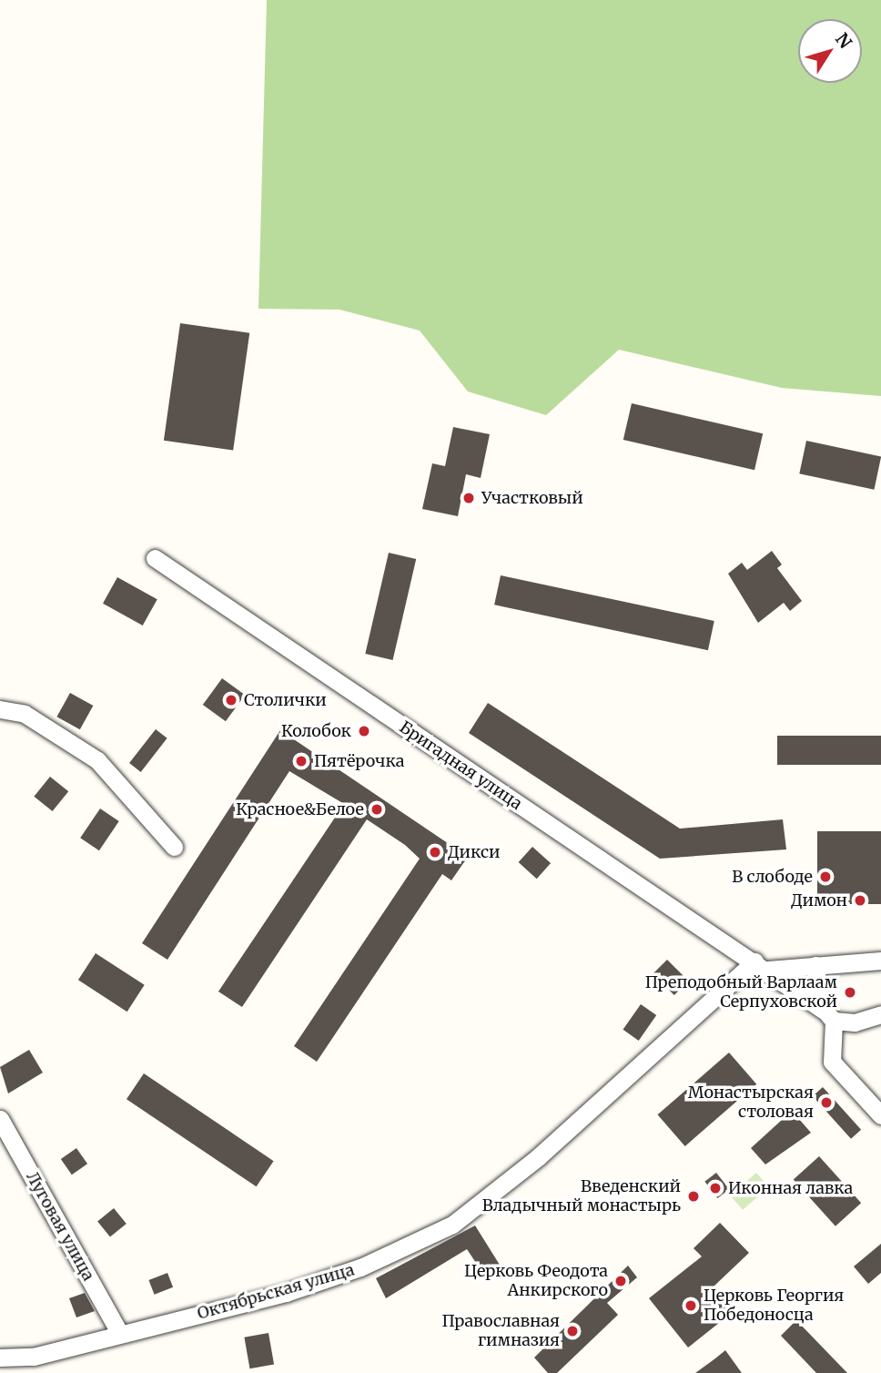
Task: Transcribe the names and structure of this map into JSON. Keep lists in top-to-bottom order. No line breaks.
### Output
{"streets":{"street":["Бригадная улица","Луговая улица","Октябрьская улица"]},"crossings":[["Бригадная улица","Октябрьская улица"],["Луговая улица","Октябрьская улица"]],"places":["Участковый","Столички","Колобок","Пятёрочка","Красное&Белое","Дикси","В слободе","Димон","Преподобный Варлаам Серпуховской","Монастырская столовая","Иконная лавка","Введенский Владычный монастырь","Церковь Феодота Анкирского","Церковь Георгия Победоносца","Православная гимназия"],"north":"top right"}
